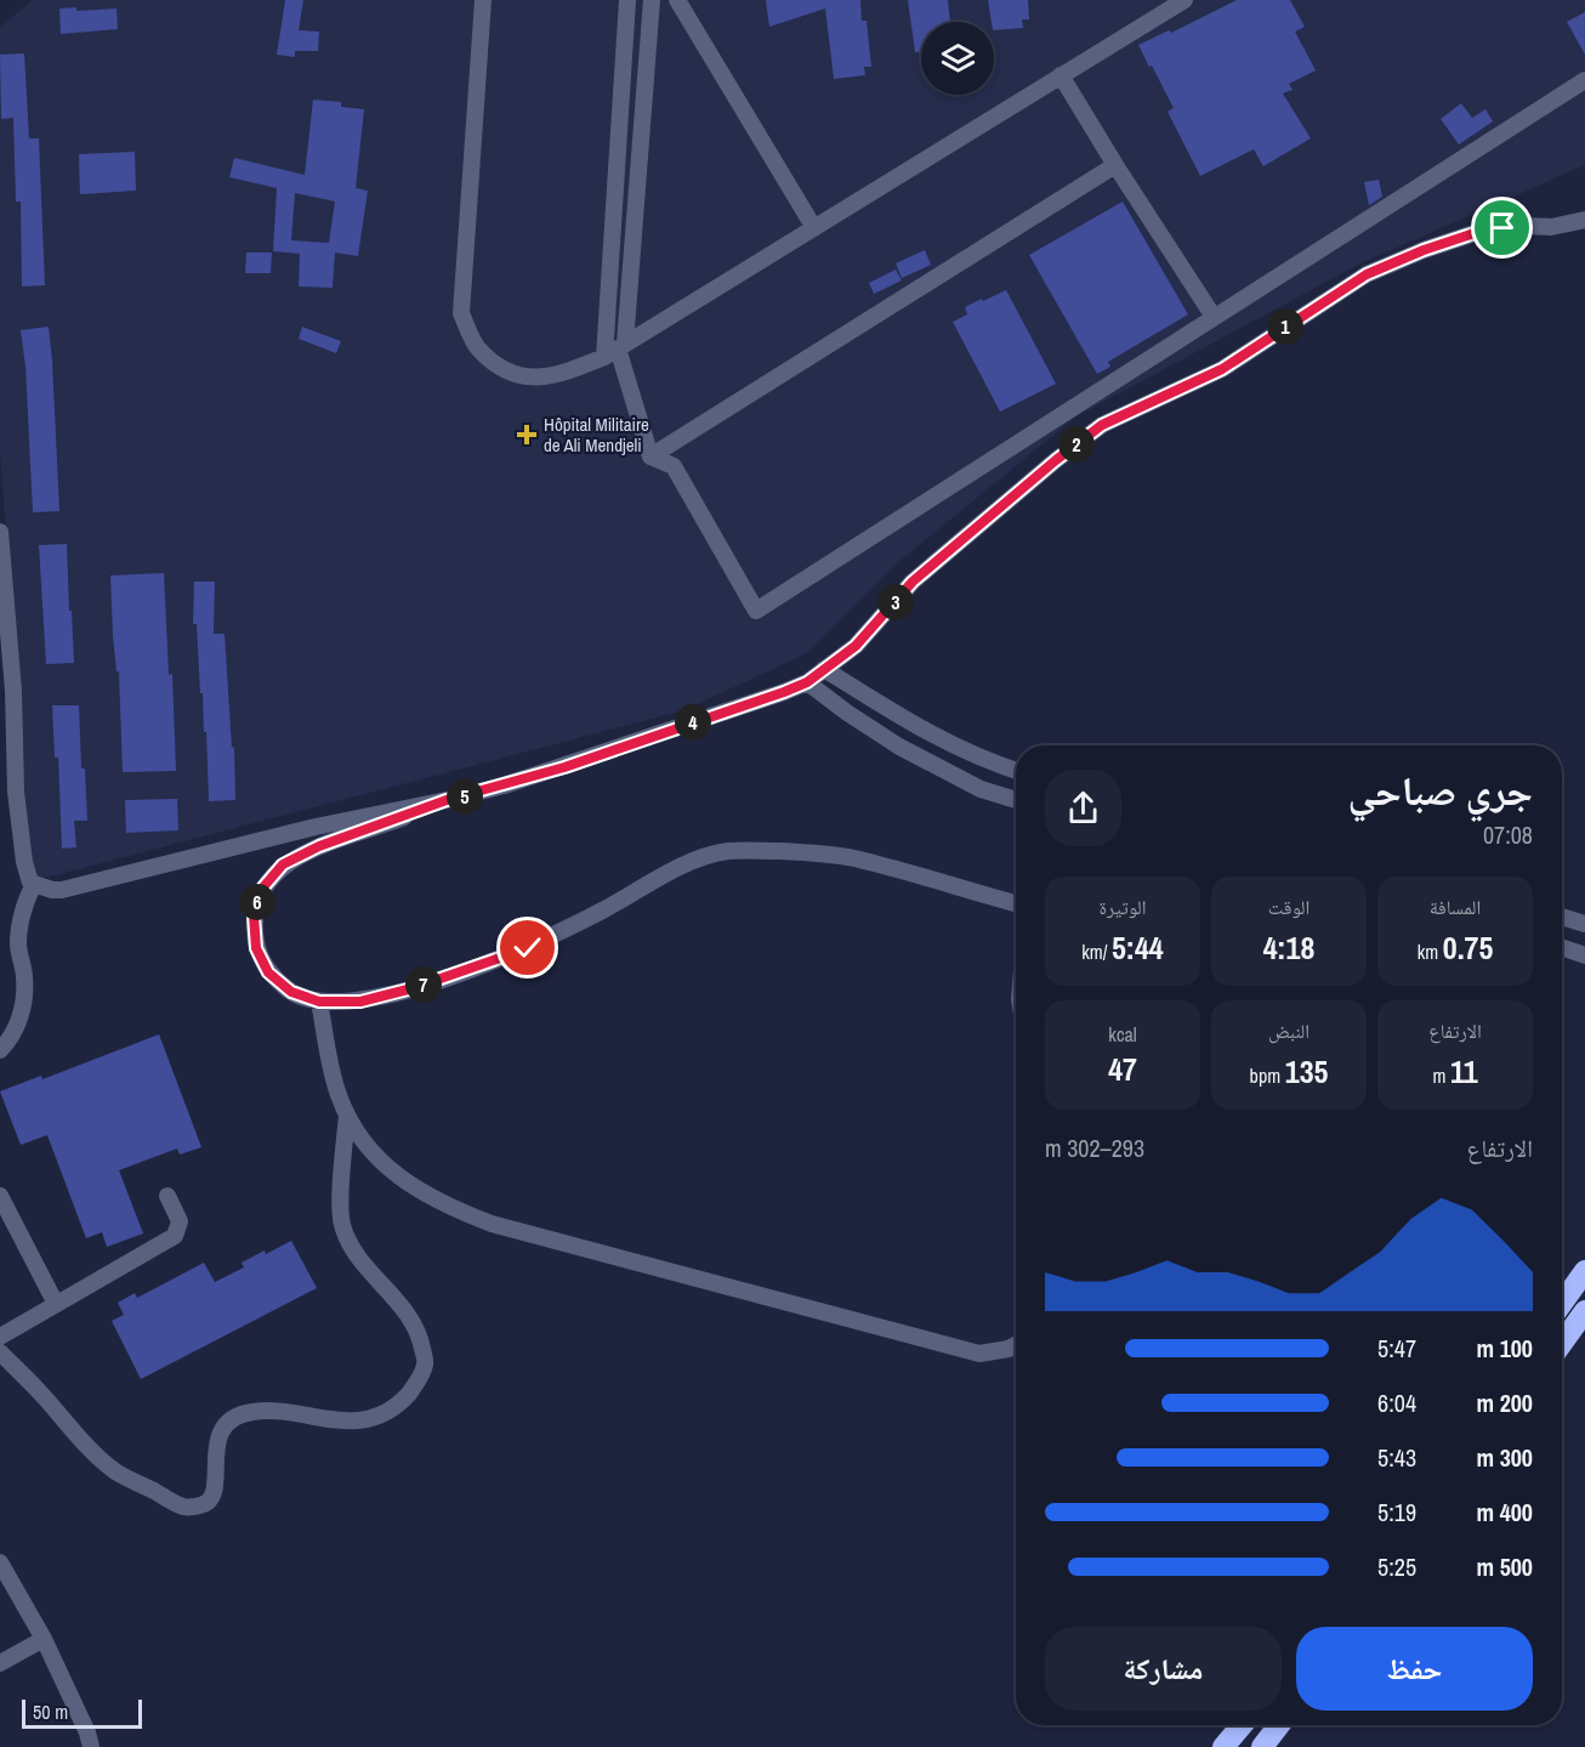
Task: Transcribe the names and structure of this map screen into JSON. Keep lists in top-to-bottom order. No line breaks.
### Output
{"places":{"health":["Hôpital Militaire de Ali Mendjeli"]},"scale_bar":"50 m","page":{"pins":["1","2","3","4","5","6","7"],"heading":["جري صباحي","07:08"],"stats":[["المسافة","0.75 km"],["الوقت","4:18"],["الوتيرة","5:44 /km"],["الارتفاع","11 m"],["النبض","135 bpm"],["kcal","47"]],"chart":["الارتفاع","293–302 m"],"list":[{"name":"100 m","note":"5:47"},{"name":"200 m","note":"6:04"},{"name":"300 m","note":"5:43"},{"name":"400 m","note":"5:19"},{"name":"500 m","note":"5:25"}],"buttons":["حفظ","مشاركة"],"scale":"50 m"}}
